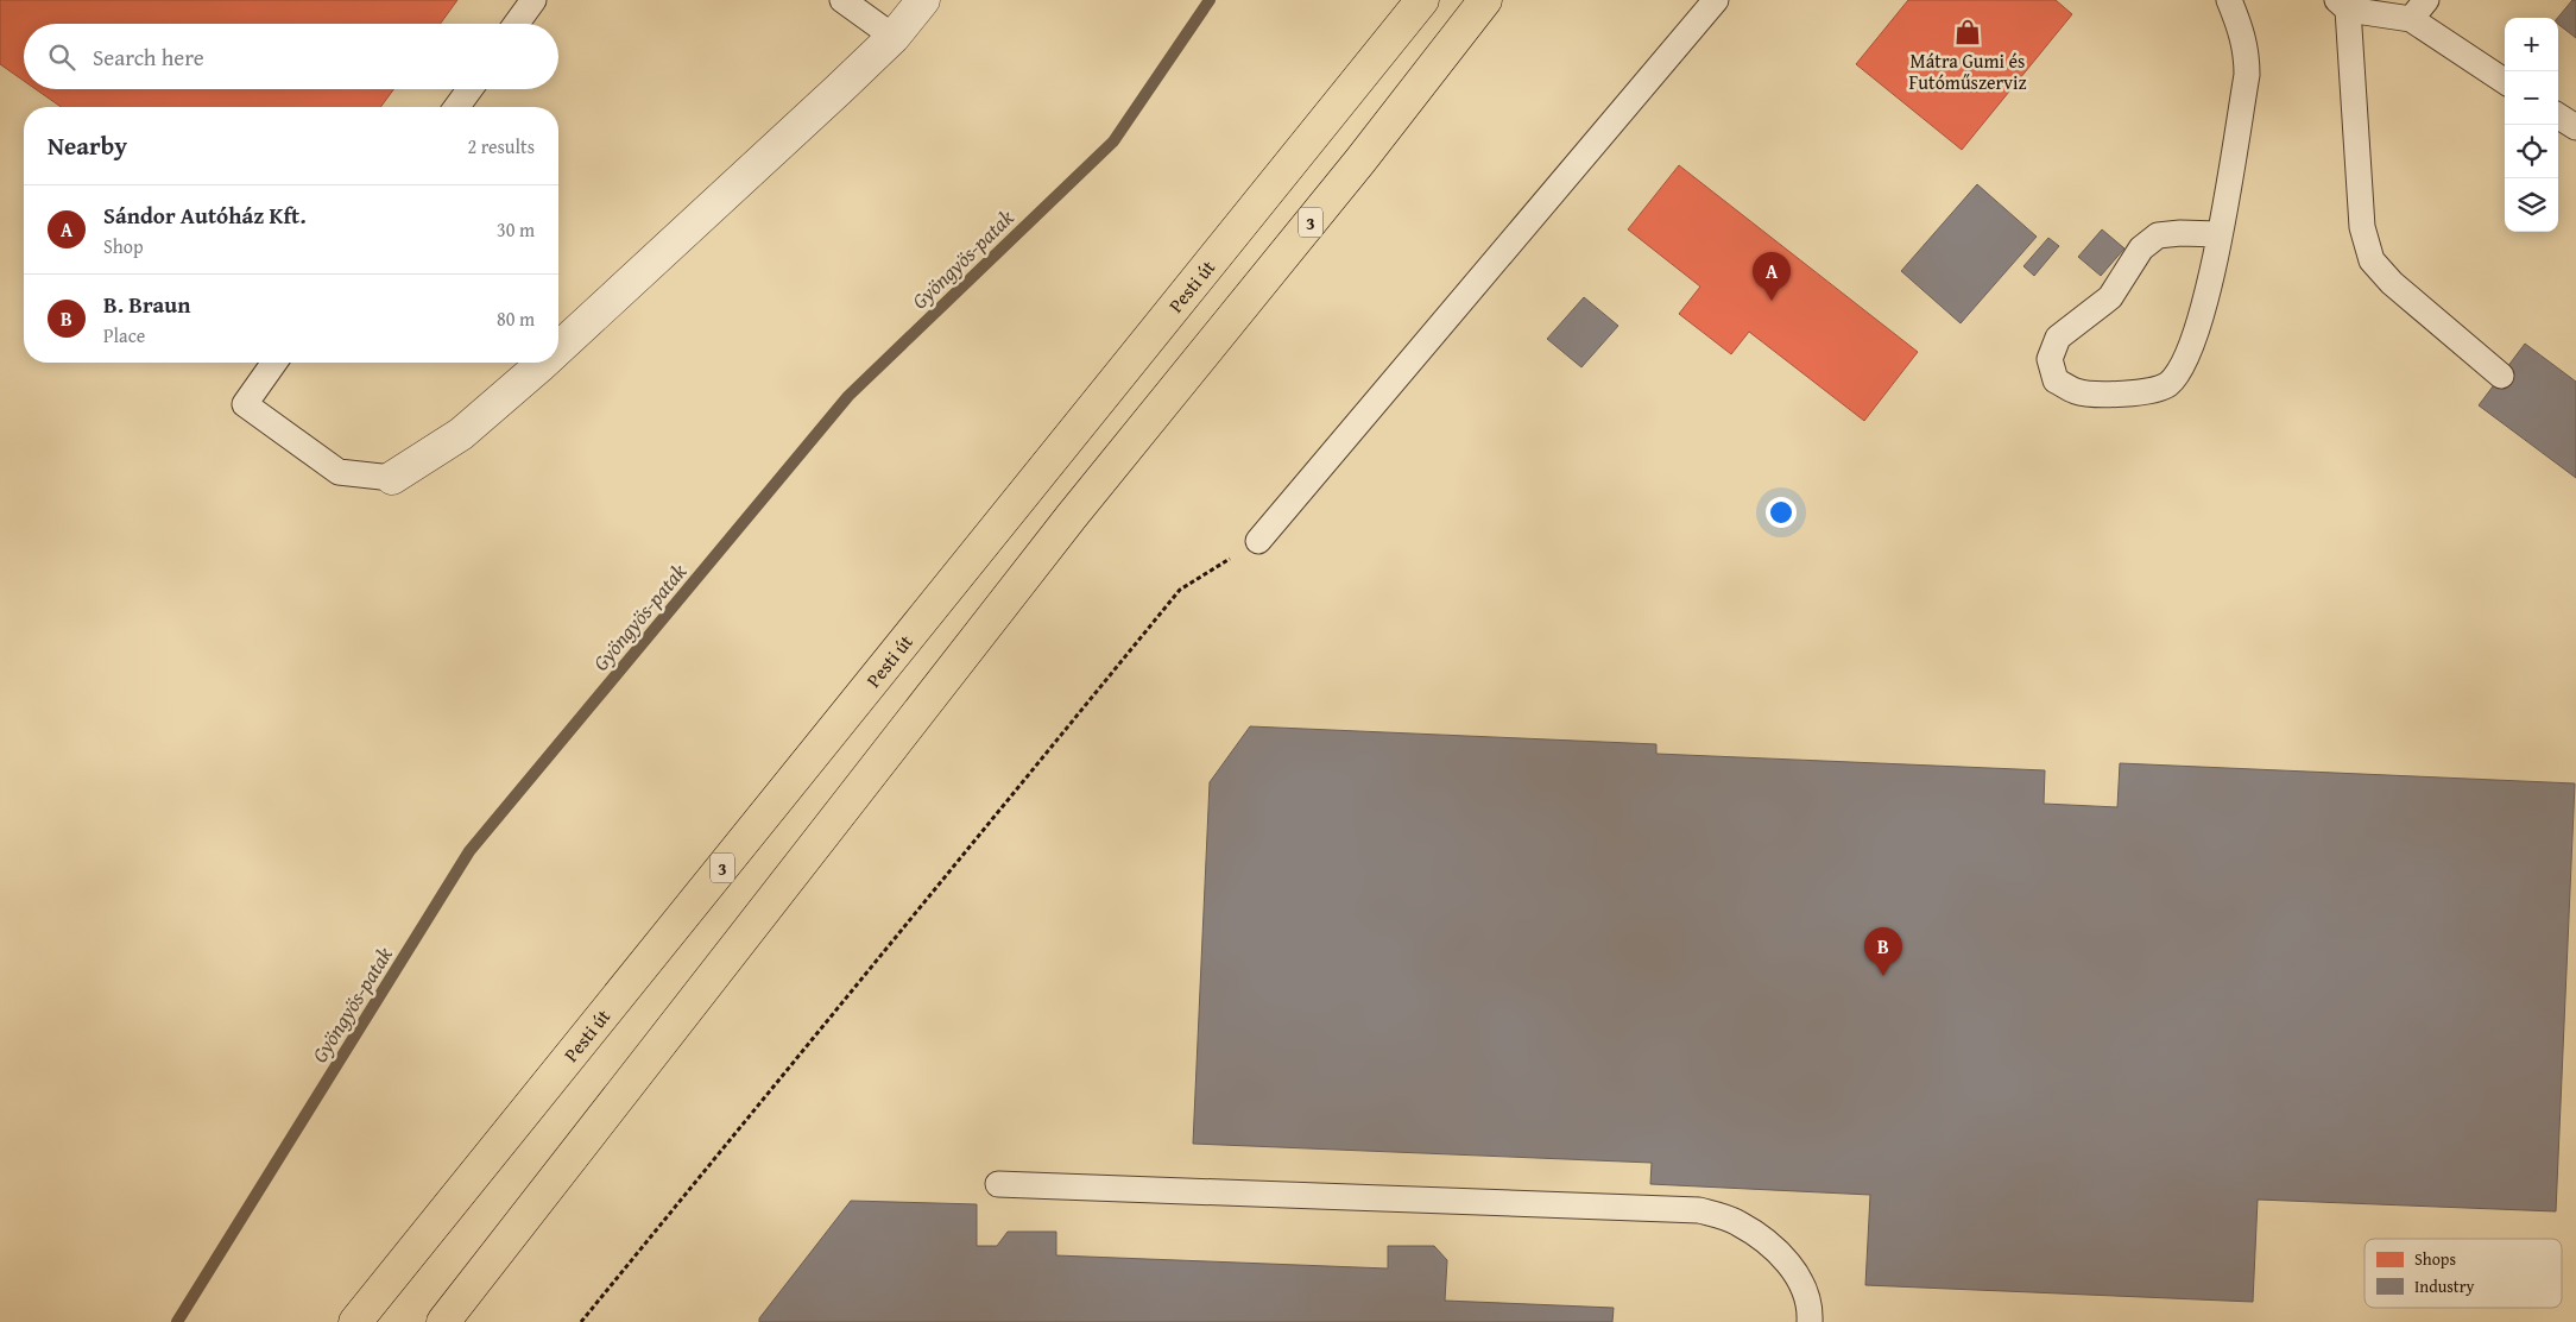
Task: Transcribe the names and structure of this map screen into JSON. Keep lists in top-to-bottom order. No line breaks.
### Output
{"streets":{"main road":["3","Pesti út"]},"water":["Gyöngyös-patak"],"places":{"shop":["Mátra Gumi és Futóműszerviz"]},"legend":["Shops","Industry"],"page":{"map_buttons":["+","−"],"search":"Search here","heading":["Nearby","2 results"],"list":[{"mark":"A","name":"Sándor Autóház Kft.","note":"Shop","value":"30 m"},{"mark":"B","name":"B. Braun","note":"Place","value":"80 m"}],"pins":["A","B"]}}
